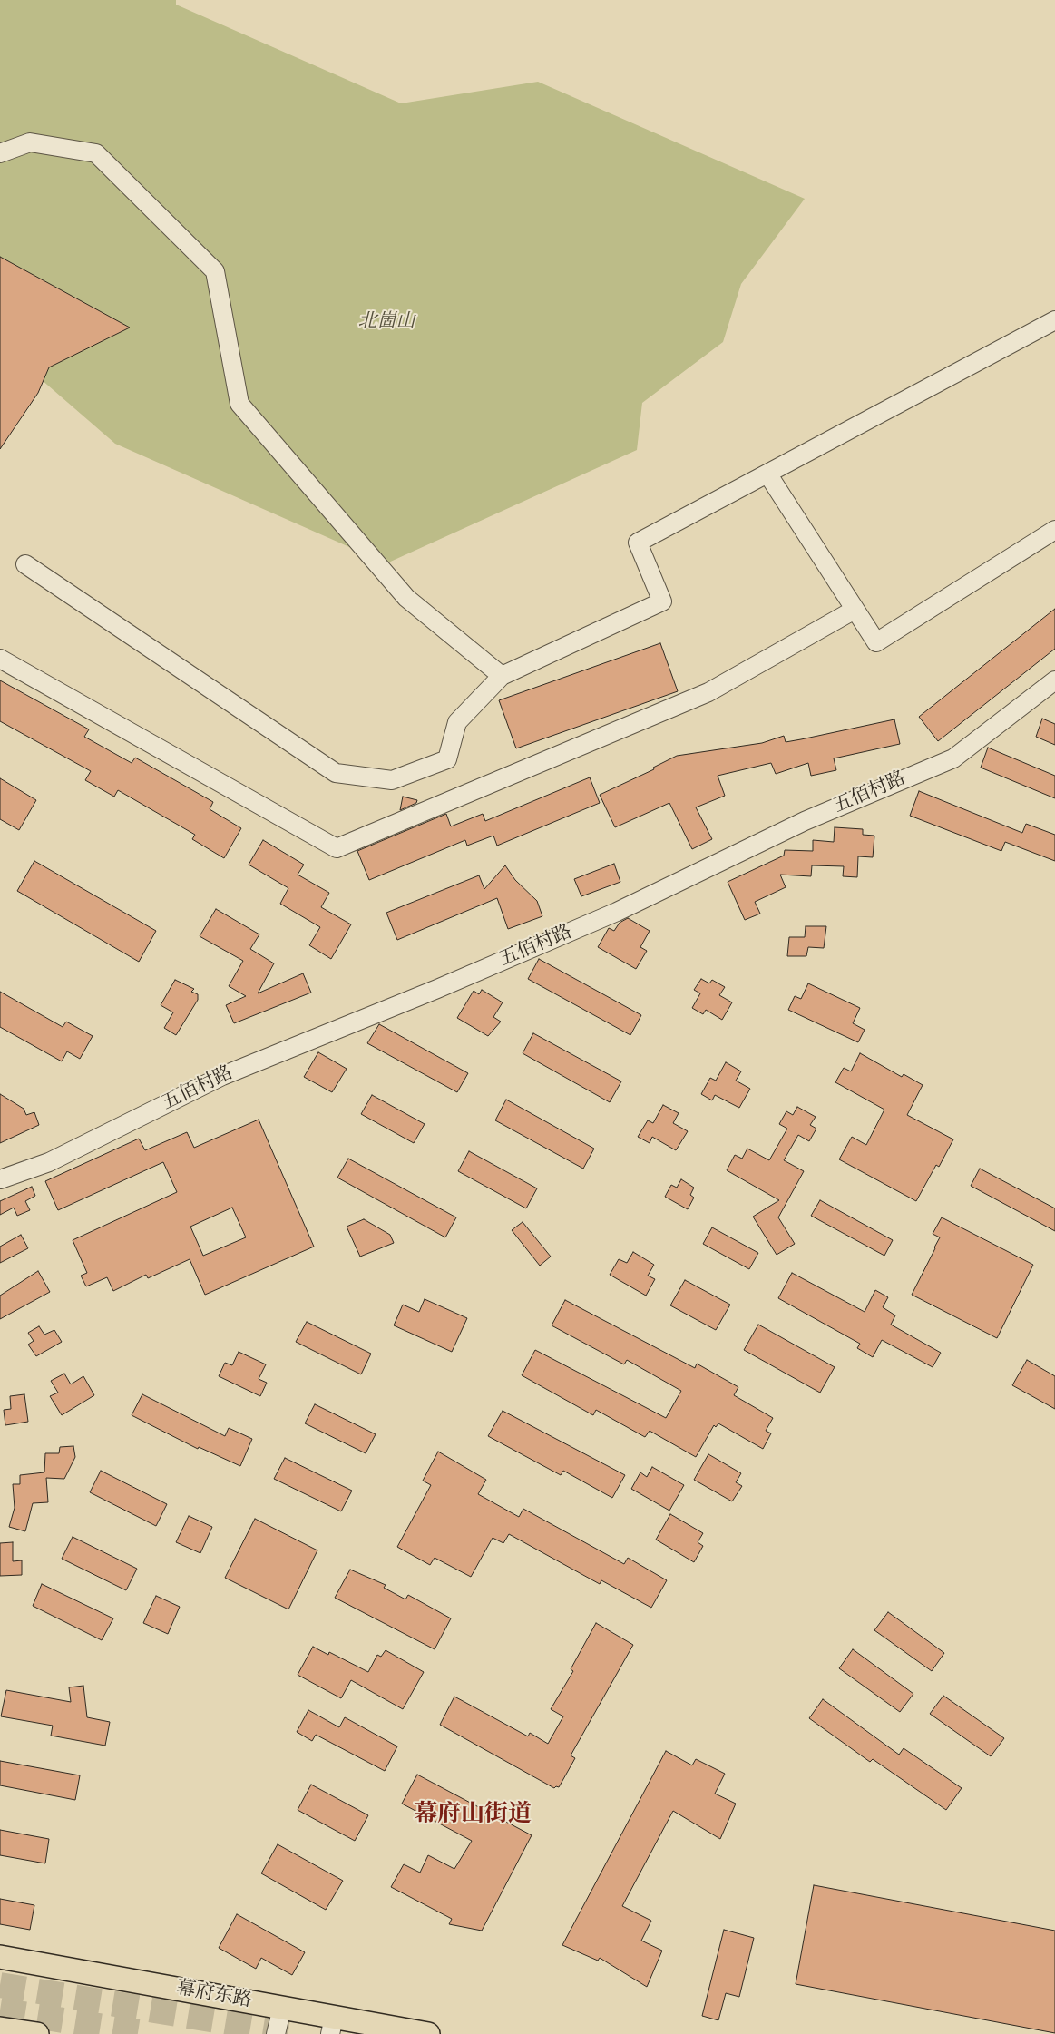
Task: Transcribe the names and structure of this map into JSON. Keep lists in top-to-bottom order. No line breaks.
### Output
{"streets":{"main road":["幕府东路"],"street":["五佰村路"]},"districts":["幕府山街道"],"parks":["北崮山"]}
